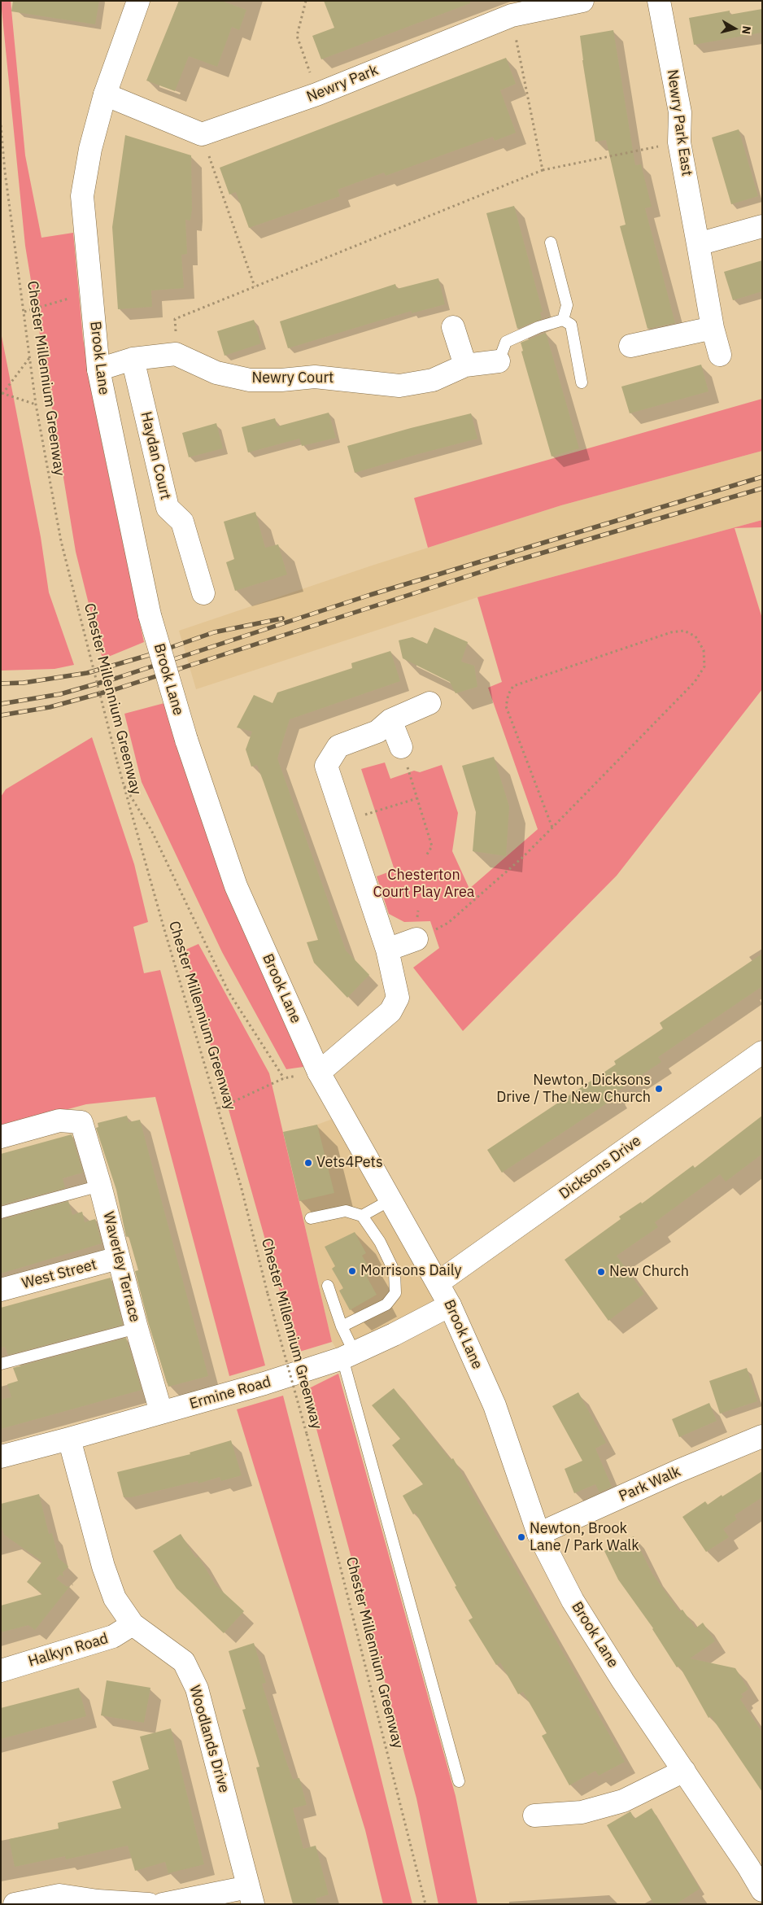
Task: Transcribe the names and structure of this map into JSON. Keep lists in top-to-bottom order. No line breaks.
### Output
{"streets":{"street":["Newry Park","Newry Park East","Brook Lane","Newry Court","Haydan Court","Dicksons Drive","Waverley Terrace","West Street","Ermine Road","Park Walk","Halkyn Road","Woodlands Drive"],"path":["Chester Millennium Greenway"]},"crossings":[["Brook Lane","Dicksons Drive"],["Brook Lane","Ermine Road"],["Brook Lane","Park Walk"],["Waverley Terrace","West Street"],["Waverley Terrace","Ermine Road"],["Ermine Road","Woodlands Drive"],["Halkyn Road","Woodlands Drive"]],"parks":["Chesterton Court Play Area"],"places":["Newton, Dicksons Drive / The New Church","Vets4Pets","Morrisons Daily","New Church","Newton, Brook Lane / Park Walk"],"north":"right"}
